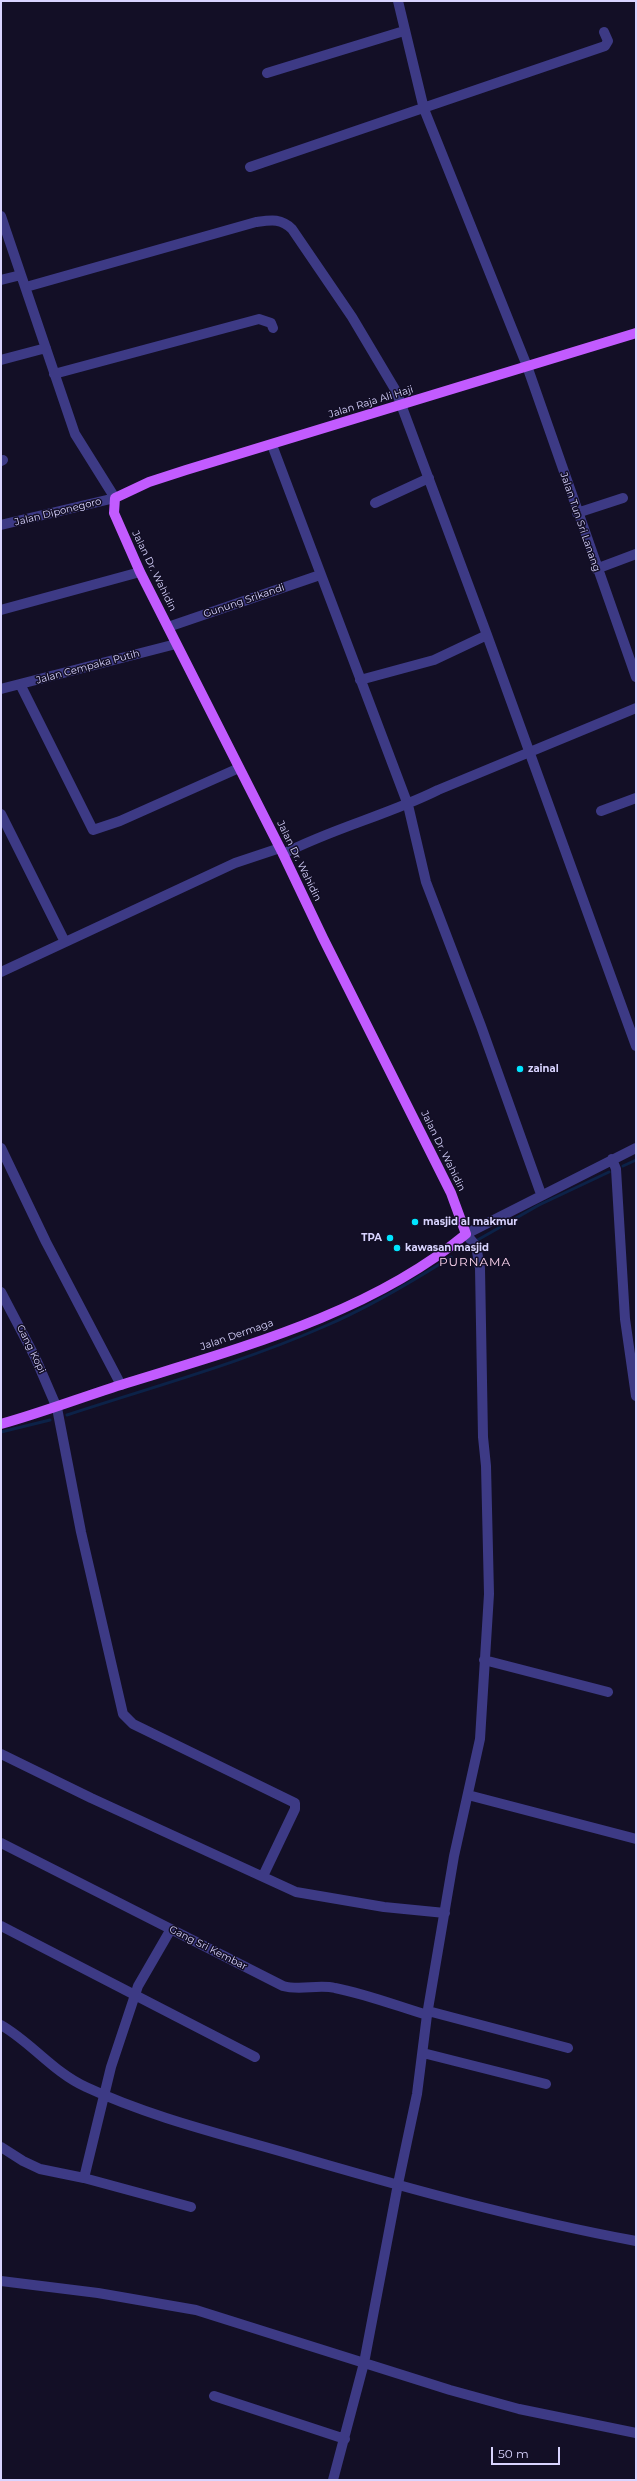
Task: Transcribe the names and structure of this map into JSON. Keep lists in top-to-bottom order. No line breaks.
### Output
{"streets":{"main road":["Jalan Raja Ali Haji","Jalan Dr. Wahidin","Jalan Dermaga"],"street":["Jalan Diponegoro","Jalan Tun Sri Lanang","Gunung Srikandi","Jalan Cempaka Putih","Gang Kopi","Gang Sri Kembar"]},"crossings":[["Jalan Raja Ali Haji","Jalan Diponegoro"],["Jalan Raja Ali Haji","Jalan Tun Sri Lanang"],["Jalan Raja Ali Haji","Jalan Dr. Wahidin"],["Jalan Diponegoro","Jalan Dr. Wahidin"],["Jalan Dr. Wahidin","Gunung Srikandi"],["Jalan Dr. Wahidin","Jalan Cempaka Putih"],["Jalan Dr. Wahidin","Jalan Dermaga"],["Jalan Dermaga","Gang Kopi"]],"districts":["PURNAMA"],"places":["zainal","masjid al makmur","TPA","kawasan masjid"],"scale_bar":"50 m"}
